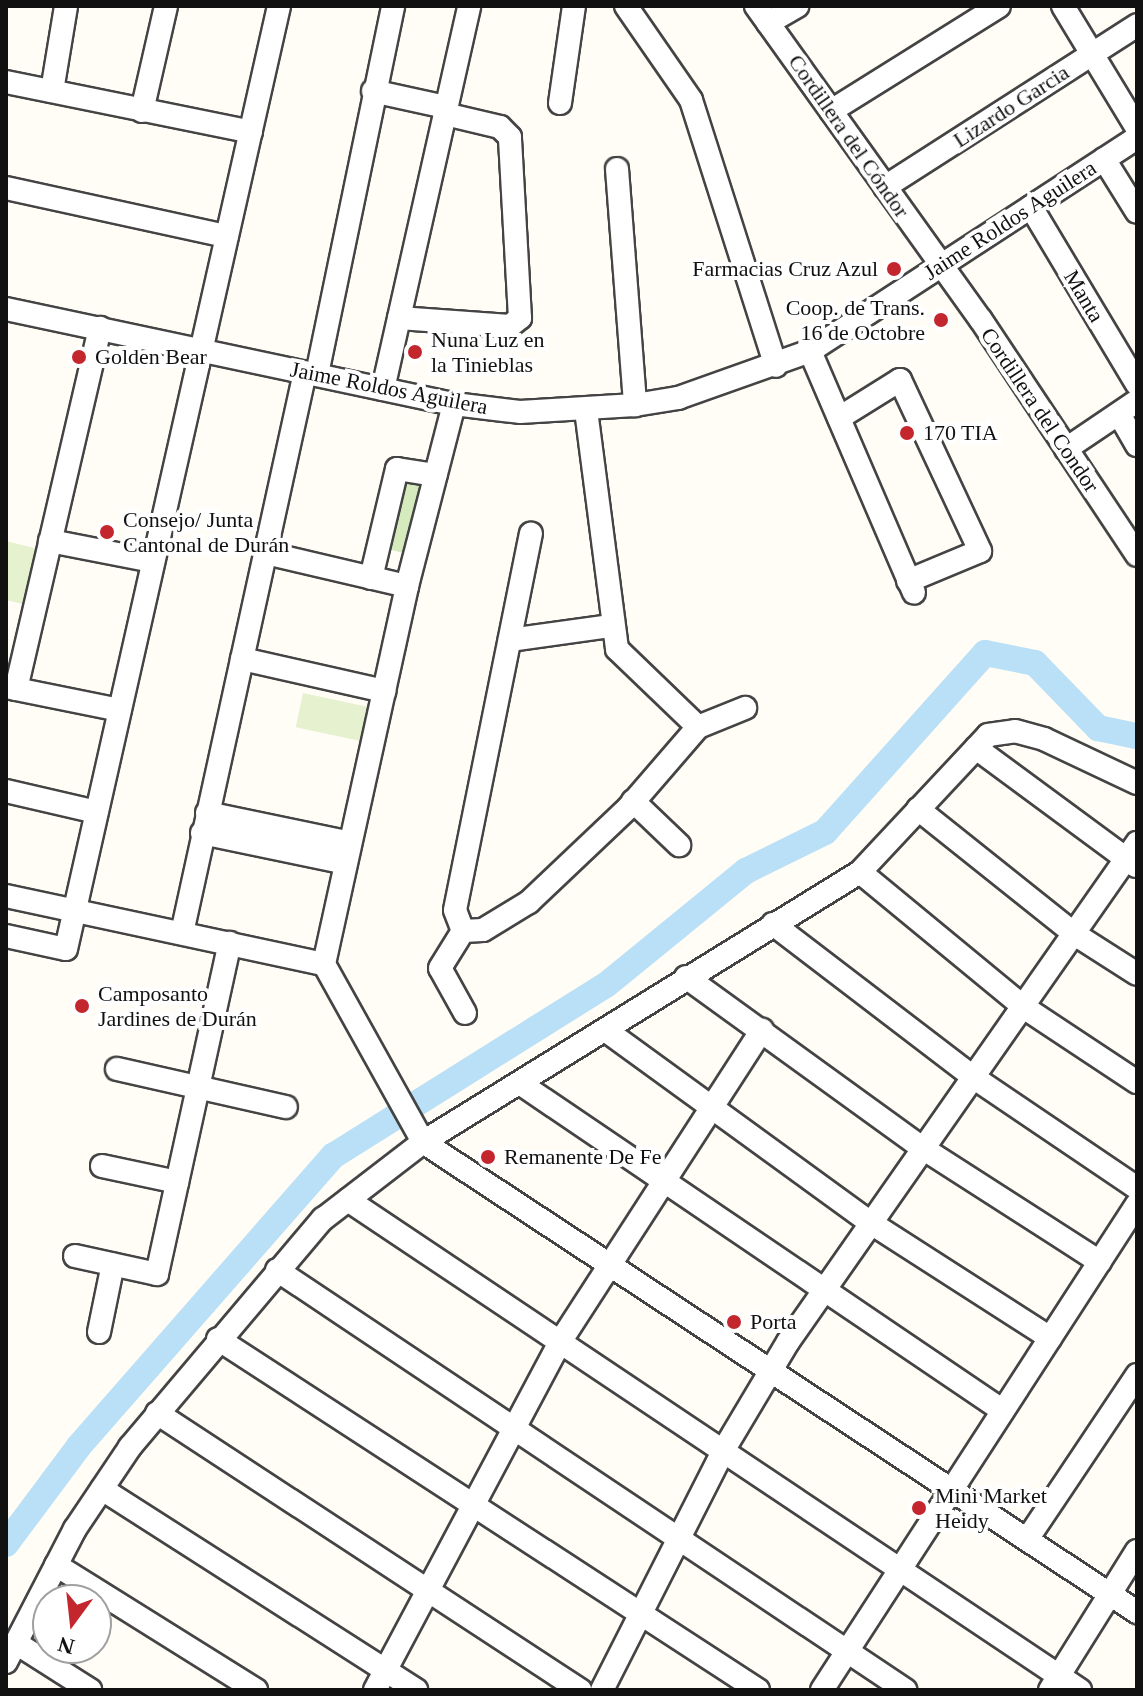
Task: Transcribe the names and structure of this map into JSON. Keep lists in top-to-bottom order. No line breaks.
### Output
{"streets":{"street":["Lizardo Garcia","Cordillera del Cóndor","Jaime Roldos Aguilera","Manta","Cordillera del Condor"]},"crossings":[["Lizardo Garcia","Cordillera del Cóndor"],["Cordillera del Cóndor","Jaime Roldos Aguilera"],["Cordillera del Cóndor","Cordillera del Condor"],["Jaime Roldos Aguilera","Manta"],["Jaime Roldos Aguilera","Cordillera del Condor"]],"places":["Farmacias Cruz Azul","Coop. de Trans. 16 de Octobre","Nuna Luz en la Tinieblas","Golden Bear","170 TIA","Consejo/ Junta Cantonal de Durán","Camposanto Jardines de Durán","Remanente De Fe","Porta","Mini Market Heidy"],"north":"bottom"}
